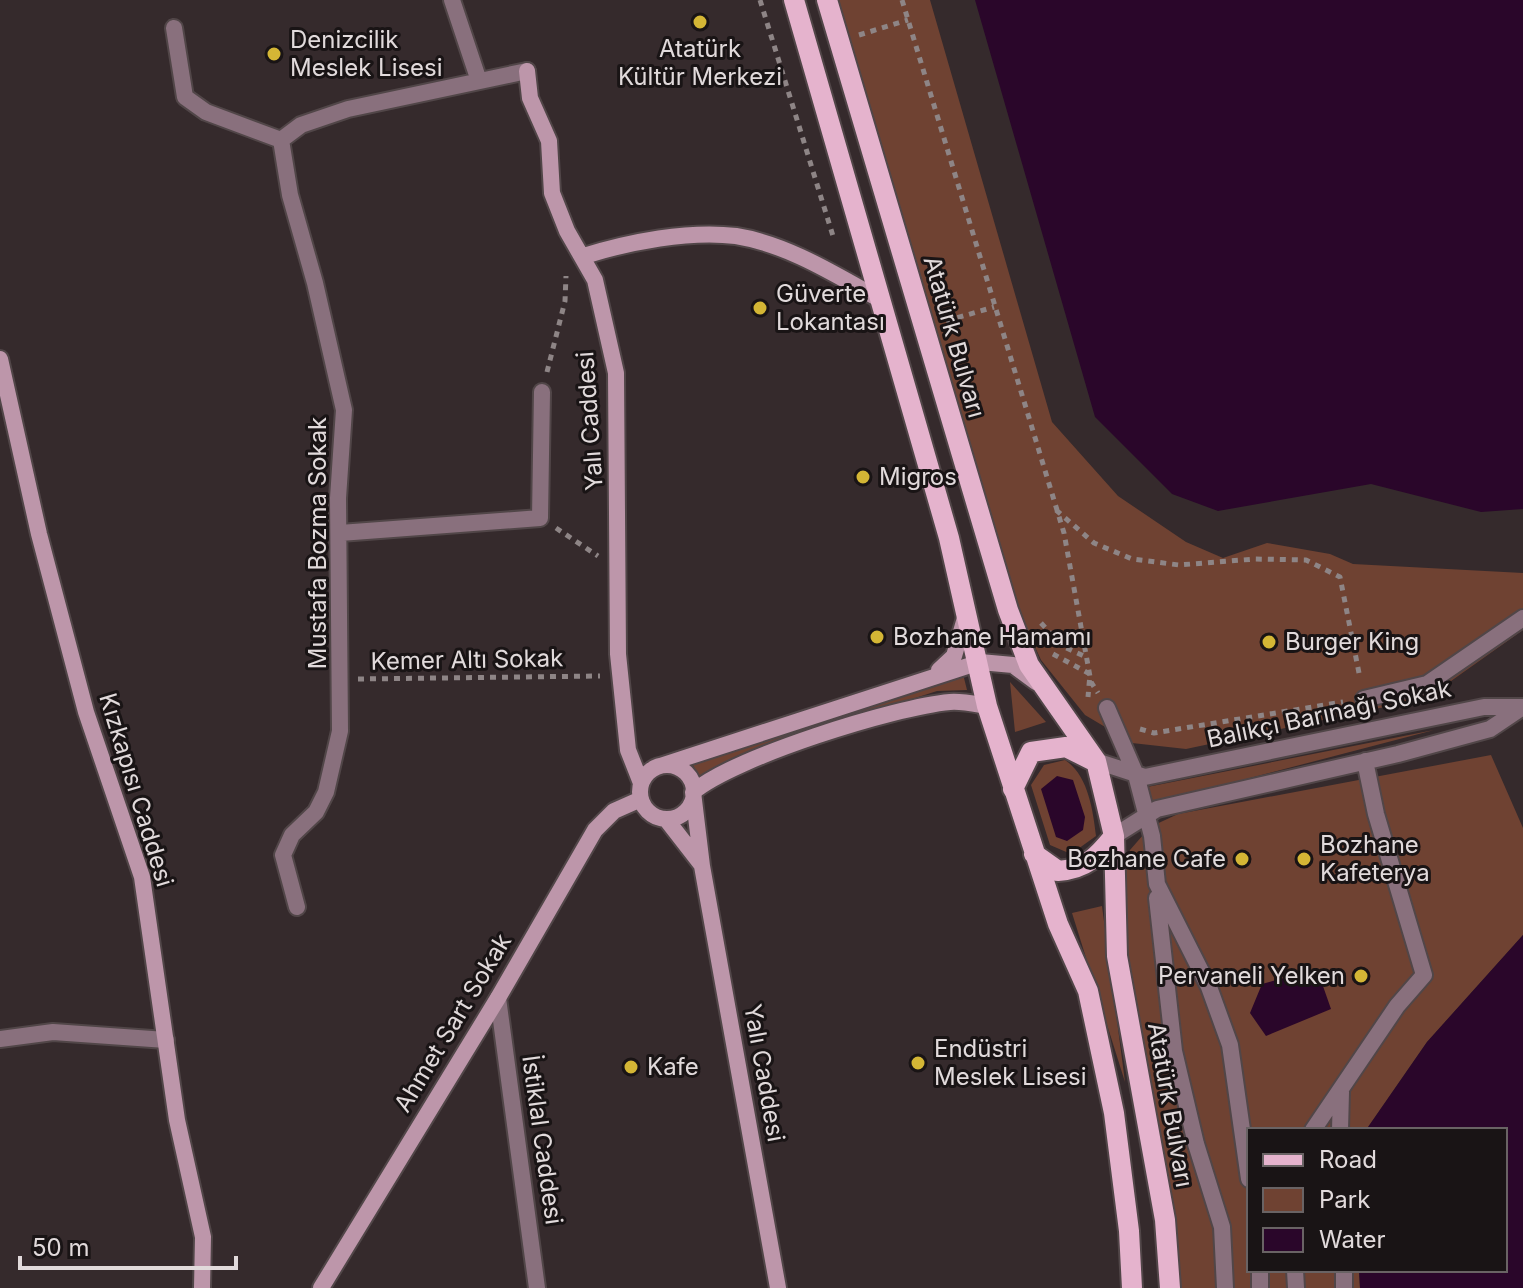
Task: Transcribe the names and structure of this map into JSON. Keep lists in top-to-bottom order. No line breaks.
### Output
{"streets":{"main road":["Atatürk Bulvarı"],"street":["Yalı Caddesi","Mustafa Bozma Sokak","Balıkçı Barınağı Sokak","Kızkapısı Caddesi","Ahmet Sart Sokak","İstiklal Caddesi"],"path":["Kemer Altı Sokak"]},"crossings":[["Yalı Caddesi","Ahmet Sart Sokak"],["Mustafa Bozma Sokak","Kemer Altı Sokak"],["Ahmet Sart Sokak","İstiklal Caddesi"]],"places":["Atatürk Kültür Merkezi","Denizcilik Meslek Lisesi","Güverte Lokantası","Migros","Bozhane Hamamı","Burger King","Bozhane Cafe","Bozhane Kafeterya","Pervaneli Yelken","Endüstri Meslek Lisesi","Kafe"],"legend":["Road","Park","Water"],"scale_bar":"50 m"}
